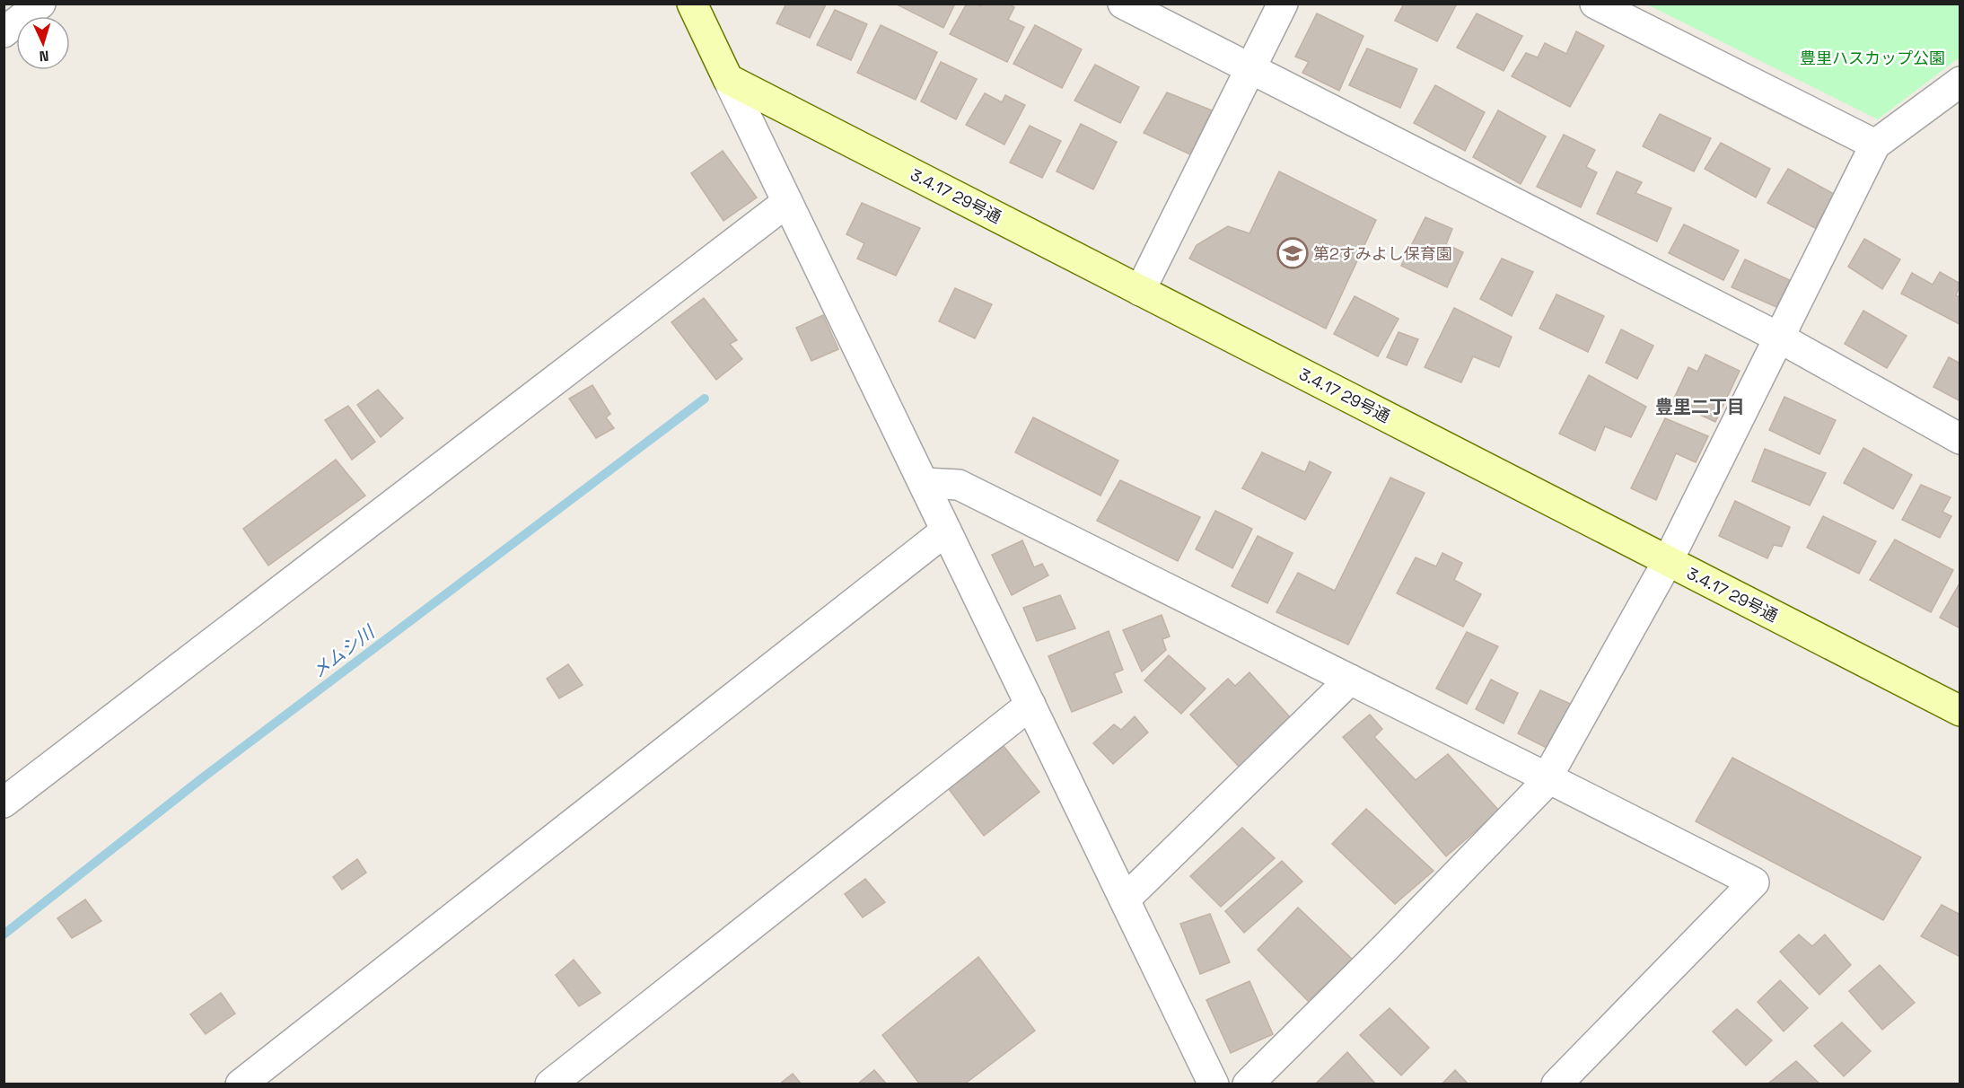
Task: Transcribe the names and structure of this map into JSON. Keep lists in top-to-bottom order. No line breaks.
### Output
{"streets":{"street":["3.4.17 29号通"]},"districts":["豊里二丁目"],"water":["メムシ川"],"parks":["豊里ハスカップ公園"],"places":{"school or university":["第2すみよし保育園"]},"north":"bottom"}
